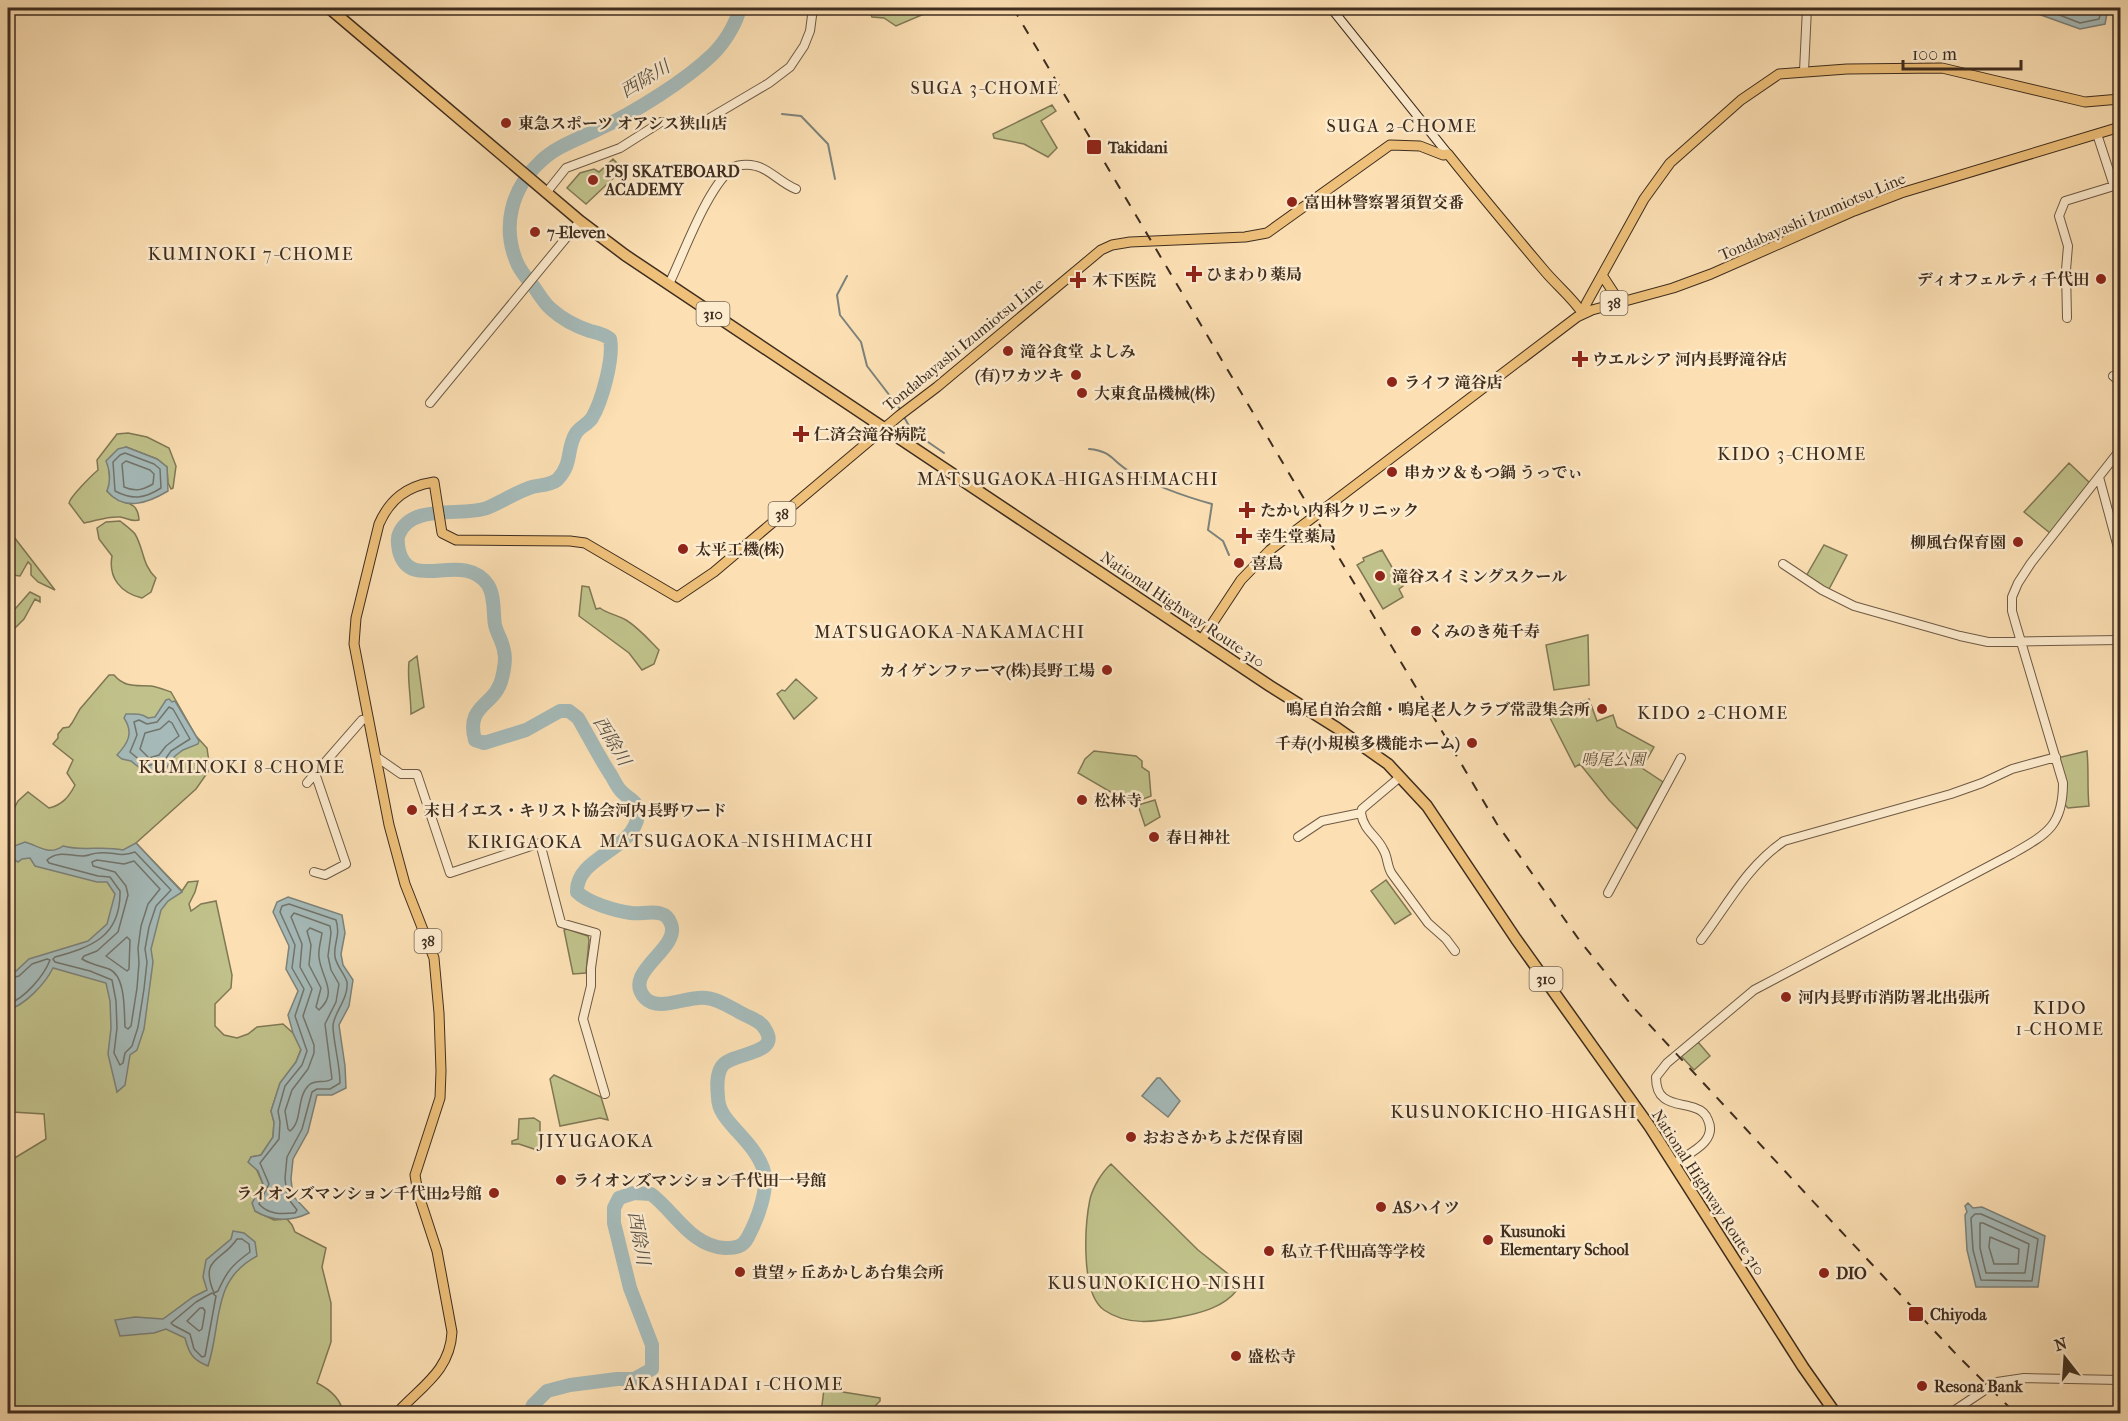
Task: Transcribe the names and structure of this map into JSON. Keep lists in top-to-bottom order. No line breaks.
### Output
{"streets":{"highway":["310","National Highway Route 310"],"main road":["Tondabayashi Izumiotsu Line","38"]},"crossings":[["Tondabayashi Izumiotsu Line","38"],["Tondabayashi Izumiotsu Line","National Highway Route 310"]],"districts":["SUGA 3-CHOME","SUGA 2-CHOME","KUMINOKI 7-CHOME","KIDO 3-CHOME","MATSUGAOKA-HIGASHIMACHI","MATSUGAOKA-NAKAMACHI","KIDO 2-CHOME","KUMINOKI 8-CHOME","MATSUGAOKA-NISHIMACHI","KIRIGAOKA","KIDO 1-CHOME","KUSUNOKICHO-HIGASHI","JIYUGAOKA","KUSUNOKICHO-NISHI","AKASHIADAI 1-CHOME"],"water":["西除川"],"parks":["鳴尾公園"],"places":{"other":["東急スポーツ オアシス狭山店","PSJ SKATEBOARD ACADEMY","富田林警察署須賀交番","7-Eleven","ディオフェルティ千代田","滝谷食堂 よしみ","(有)ワカツキ","ライフ 滝谷店","大東食品機械(株)","串カツ＆もつ鍋 うっでぃ","柳風台保育園","太平工機(株)","喜鳥","滝谷スイミングスクール","くみのき苑千寿","カイゲンファーマ(株)長野工場","鳴尾自治会館・鳴尾老人クラブ常設集会所","千寿(小規模多機能ホーム)","松林寺","末日イエス・キリスト協会河内長野ワード","春日神社","河内長野市消防署北出張所","おおさかちよだ保育園","ライオンズマンション千代田一号館","ライオンズマンション千代田2号館","ASハイツ","Kusunoki Elementary School","私立千代田高等学校","貴望ヶ丘あかしあ台集会所","DIO","盛松寺","Resona Bank"],"transit":["Takidani","Chiyoda"],"health":["ひまわり薬局","木下医院","ウエルシア 河内長野滝谷店","仁済会滝谷病院","たかい内科クリニック","幸生堂薬局"]},"scale_bar":"100 m","north":"top"}
